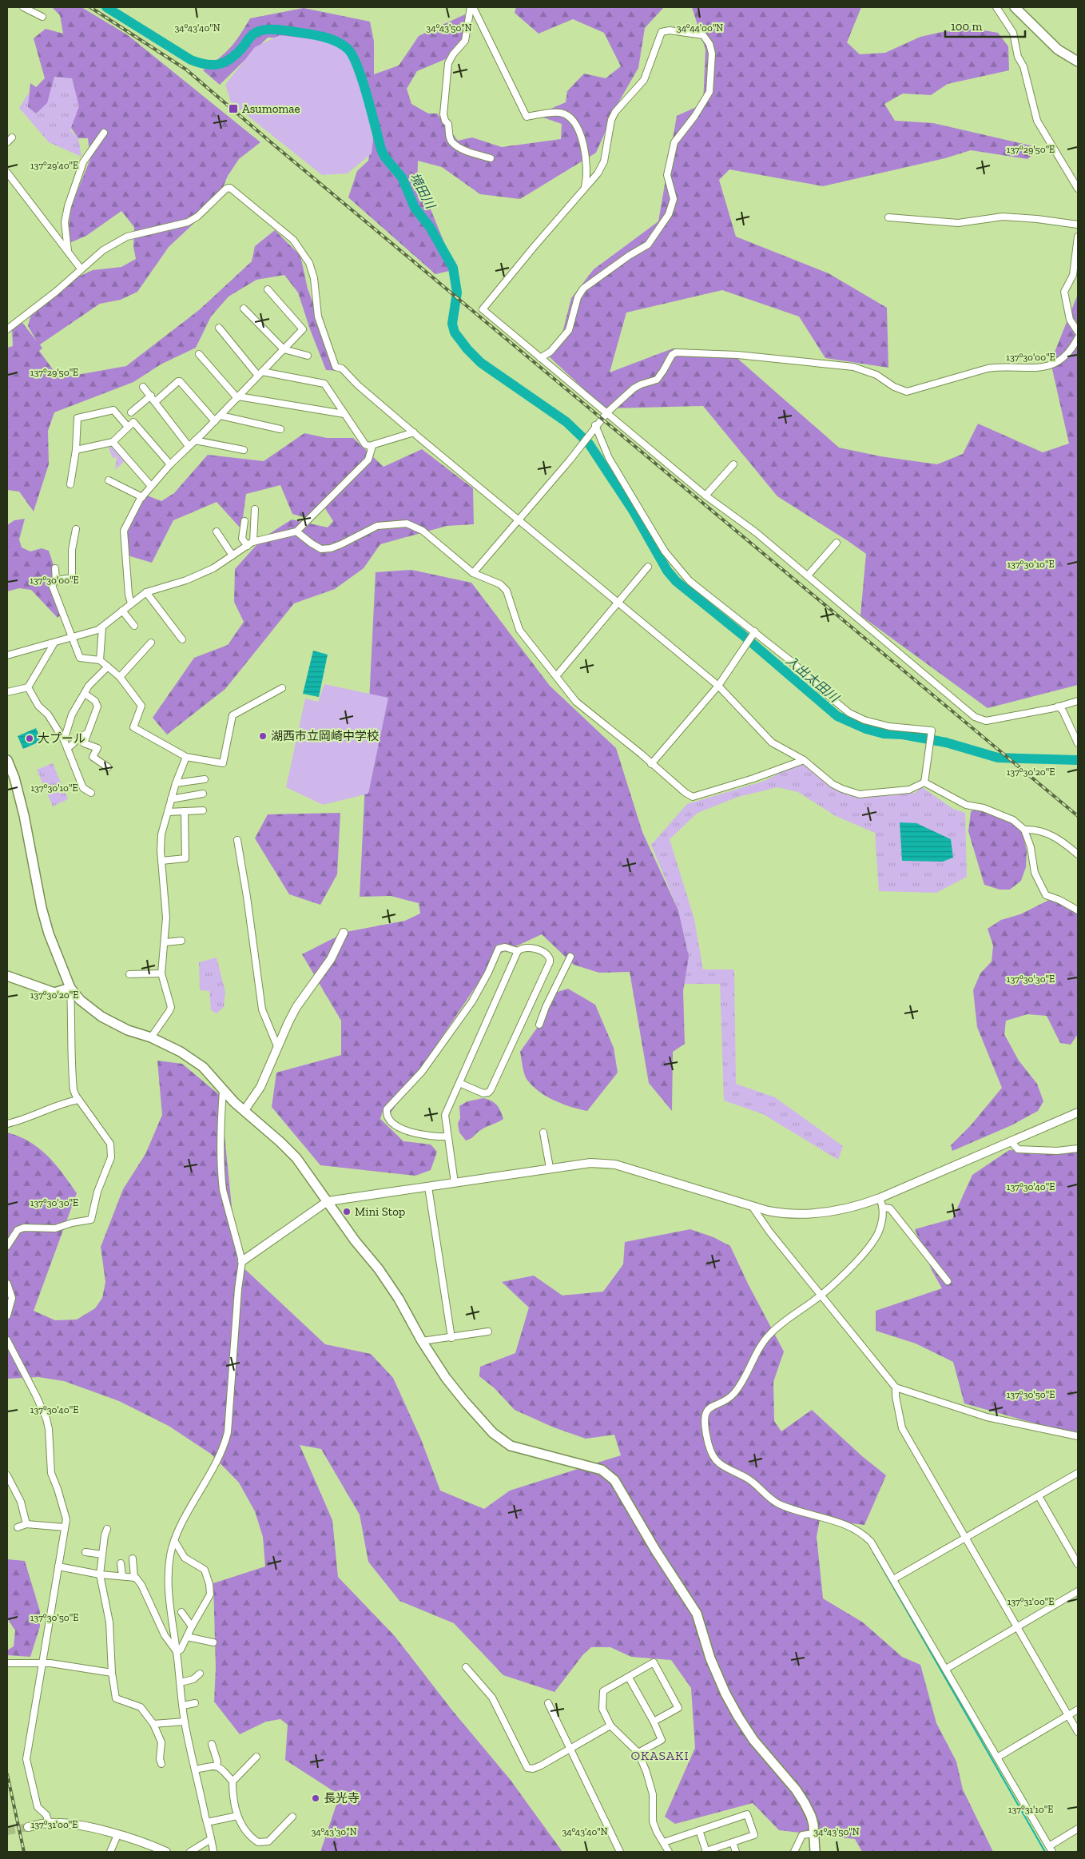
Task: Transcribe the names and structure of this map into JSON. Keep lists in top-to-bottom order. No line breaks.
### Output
{"districts":["OKASAKI"],"water":["境田川","入出太田川"],"places":{"transit":["Asumomae"],"other":["湖西市立岡崎中学校","大プール","Mini Stop","長光寺"]},"scale_bar":"100 m","coordinates":["34°43'40\"N","34°43'50\"N","34°44'00\"N","137°29'50\"E","137°29'40\"E","137°30'00\"E","137°30'10\"E","137°30'20\"E","137°30'30\"E","137°30'40\"E","137°30'50\"E","137°31'00\"E","137°31'10\"E","34°43'30\"N"]}
